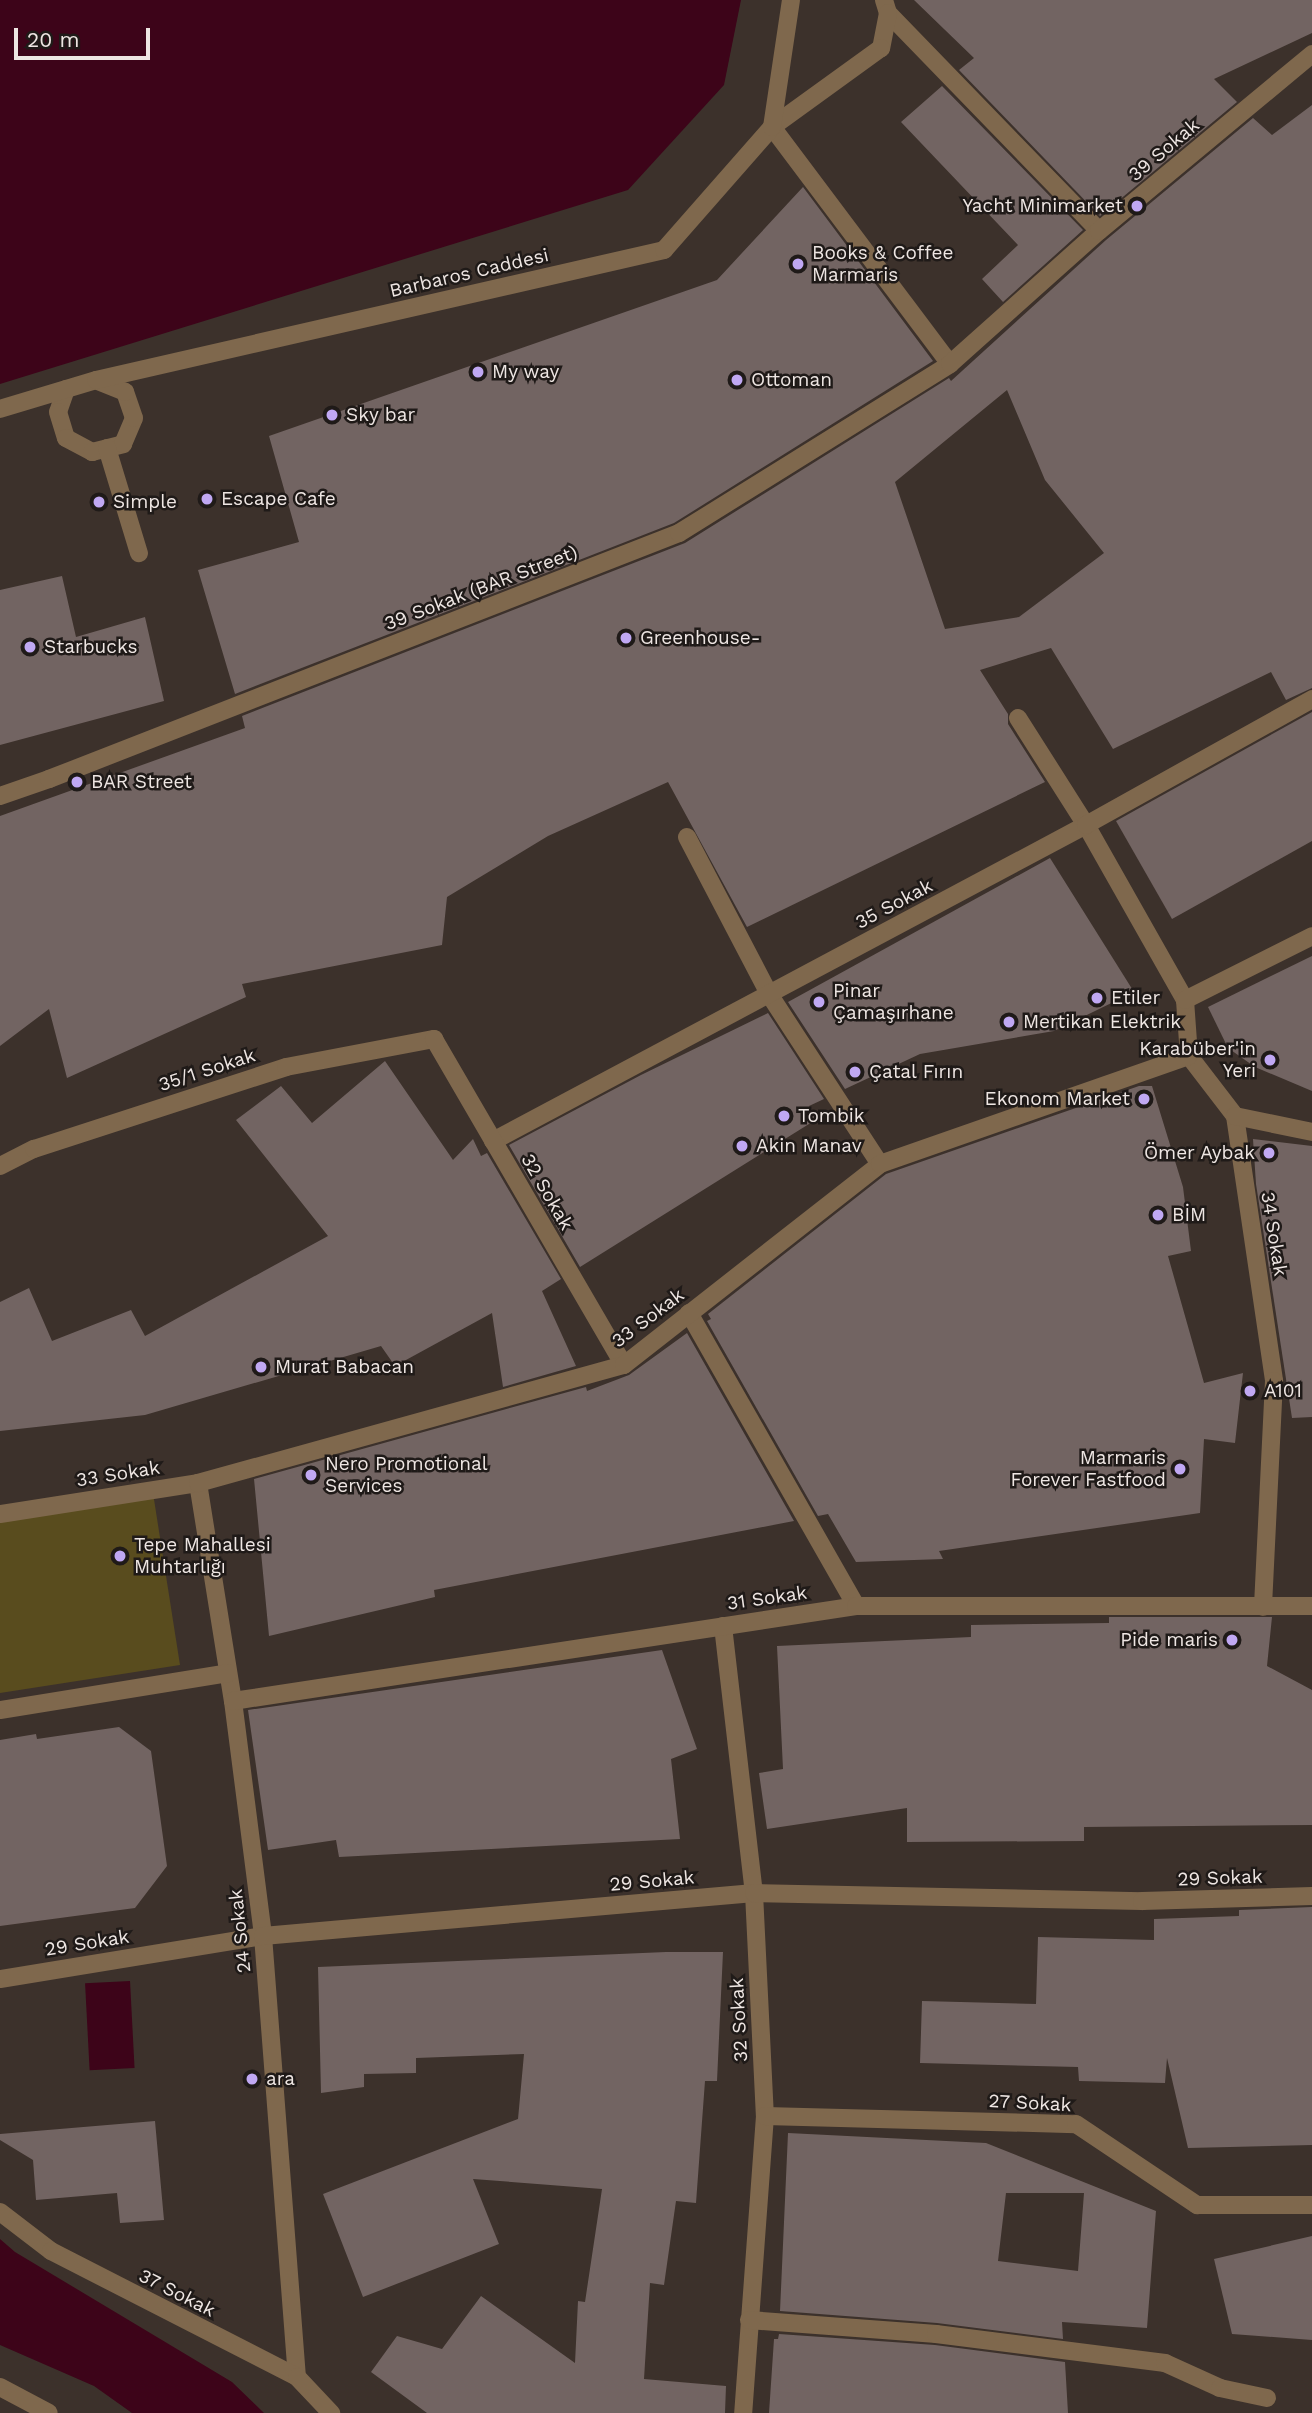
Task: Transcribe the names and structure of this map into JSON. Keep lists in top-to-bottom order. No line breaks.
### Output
{"streets":{"street":["39 Sokak","Barbaros Caddesi","39 Sokak (BAR Street)","35 Sokak","35/1 Sokak","32 Sokak","34 Sokak","33 Sokak","31 Sokak","29 Sokak","24 Sokak","27 Sokak","37 Sokak"]},"crossings":[["39 Sokak","39 Sokak (BAR Street)"],["35 Sokak","32 Sokak"],["35/1 Sokak","32 Sokak"],["32 Sokak","33 Sokak"],["32 Sokak","31 Sokak"],["32 Sokak","29 Sokak"],["32 Sokak","27 Sokak"],["34 Sokak","33 Sokak"],["34 Sokak","31 Sokak"],["33 Sokak","24 Sokak"],["31 Sokak","24 Sokak"],["29 Sokak","24 Sokak"],["24 Sokak","37 Sokak"]],"places":["Yacht Minimarket","Books & Coffee Marmaris","My way","Ottoman","Sky bar","Escape Cafe","Simple","Greenhouse-","Starbucks","BAR Street","Etiler","Pinar Çamaşırhane","Mertikan Elektrik","Karabüber'in Yeri","Çatal Fırın","Ekonom Market","Tombik","Akin Manav","Ömer Aybak","BİM","Murat Babacan","A101","Marmaris Forever Fastfood","Nero Promotional Services","Tepe Mahallesi Muhtarlığı","Pide maris","ara"],"scale_bar":"20 m"}
